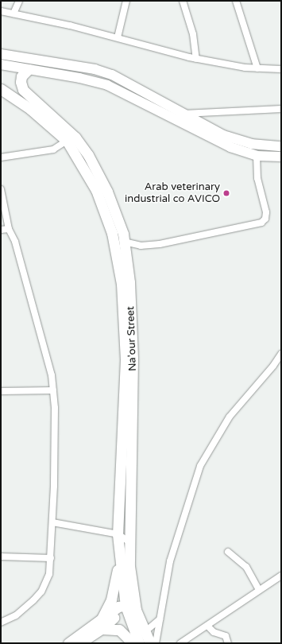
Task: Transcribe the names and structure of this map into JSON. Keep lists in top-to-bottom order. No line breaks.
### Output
{"streets":{"highway":["Na'our Street"]},"places":["Arab veterinary industrial co AVICO"]}
